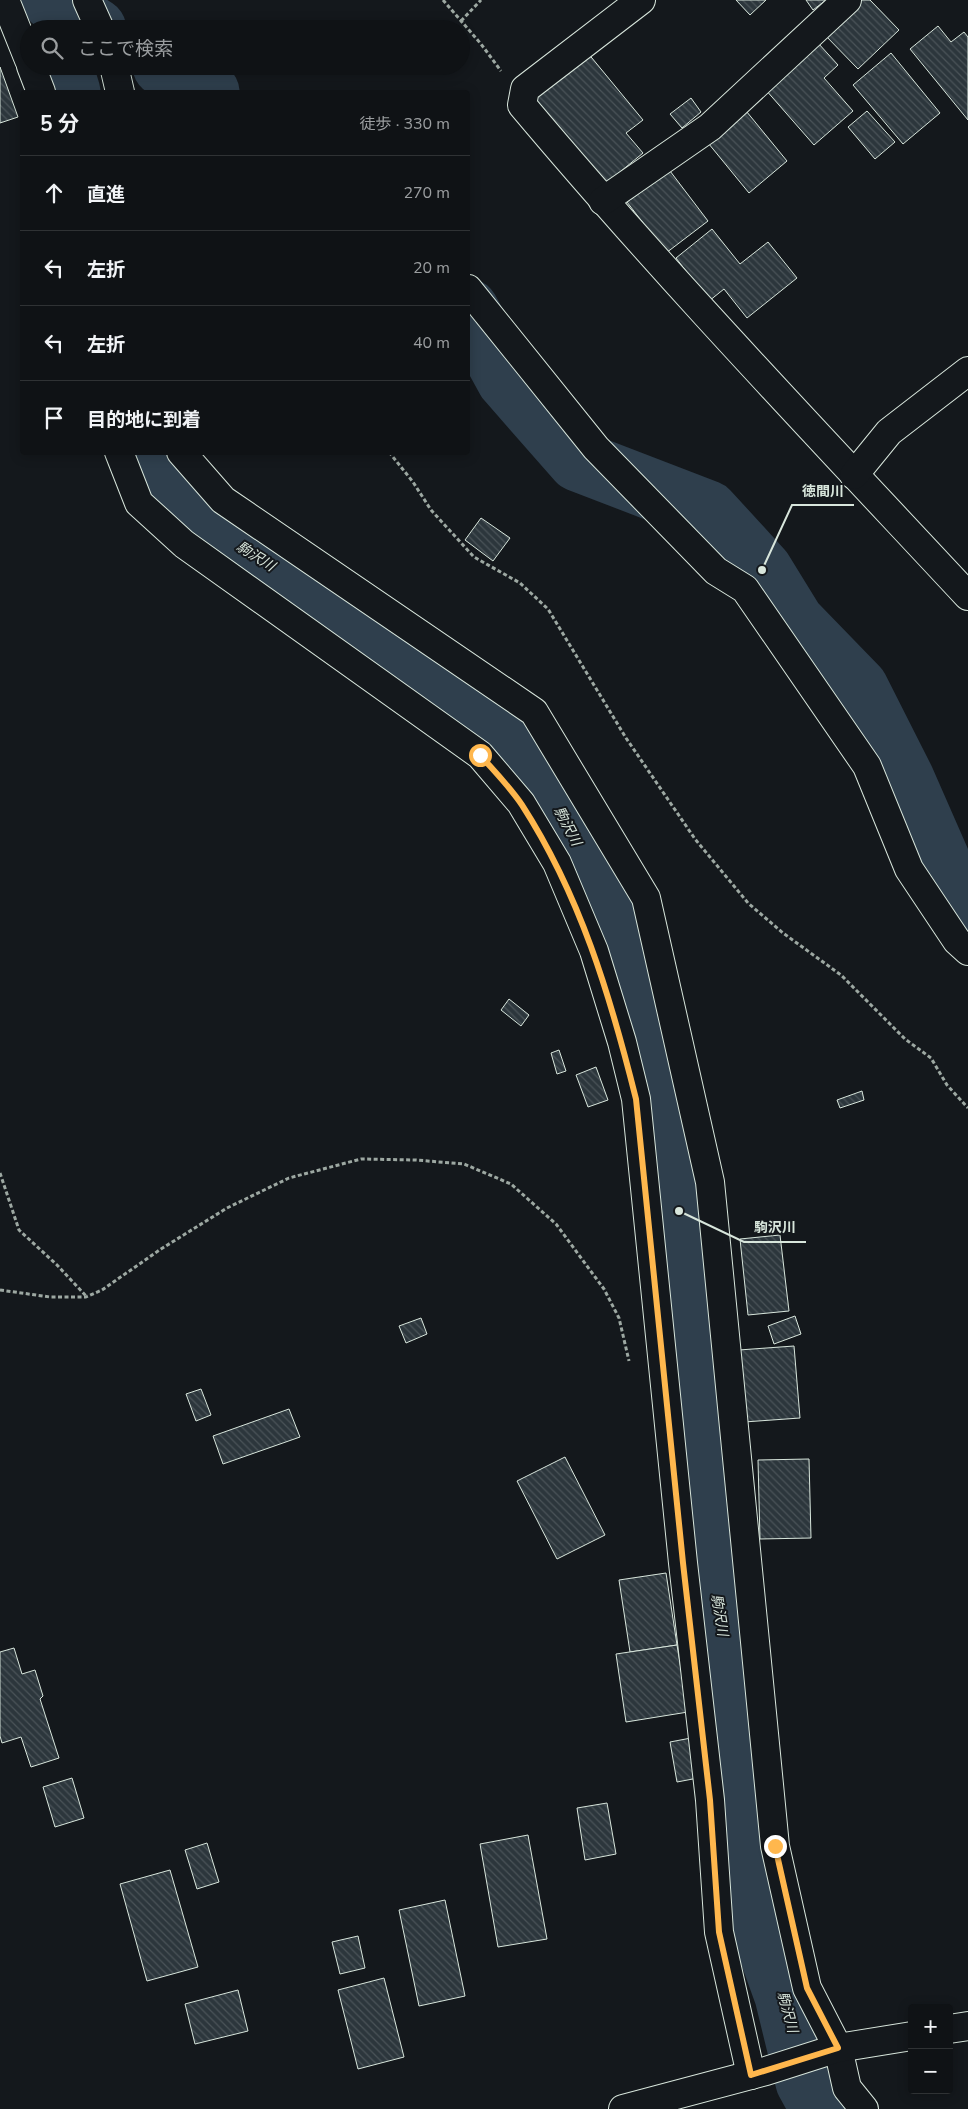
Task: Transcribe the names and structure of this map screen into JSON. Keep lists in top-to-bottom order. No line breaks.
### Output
{"water":["駒沢川"],"places":["徳間川","駒沢川"],"page":{"search":"ここで検索","heading":["5 分","徒歩 · 330 m"],"list":[["直進","270 m"],["左折","20 m"],["左折","40 m"],"目的地に到着"],"map_buttons":["+","−"]}}
